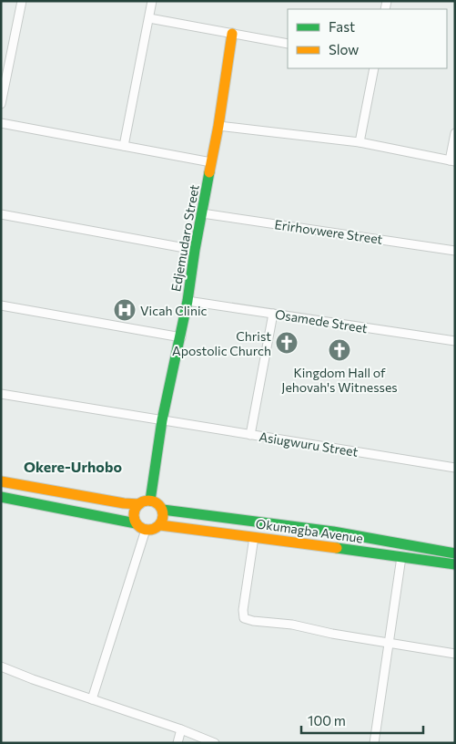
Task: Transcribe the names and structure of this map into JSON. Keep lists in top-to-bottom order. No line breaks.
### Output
{"streets":{"main road":["Edjemudaro Street","Okumagba Avenue"],"street":["Erirhovwere Street","Osamede Street","Asiugwuru Street"]},"crossings":[["Erirhovwere Street","Edjemudaro Street"],["Edjemudaro Street","Osamede Street"],["Edjemudaro Street","Asiugwuru Street"],["Edjemudaro Street","Okumagba Avenue"]],"districts":["Okere-Urhobo"],"places":{"hospital":["Vicah Clinic"],"church":["Christ Apostolic Church","Kingdom Hall of Jehovah's Witnesses"]},"legend":["Fast","Slow"],"scale_bar":"100 m"}
